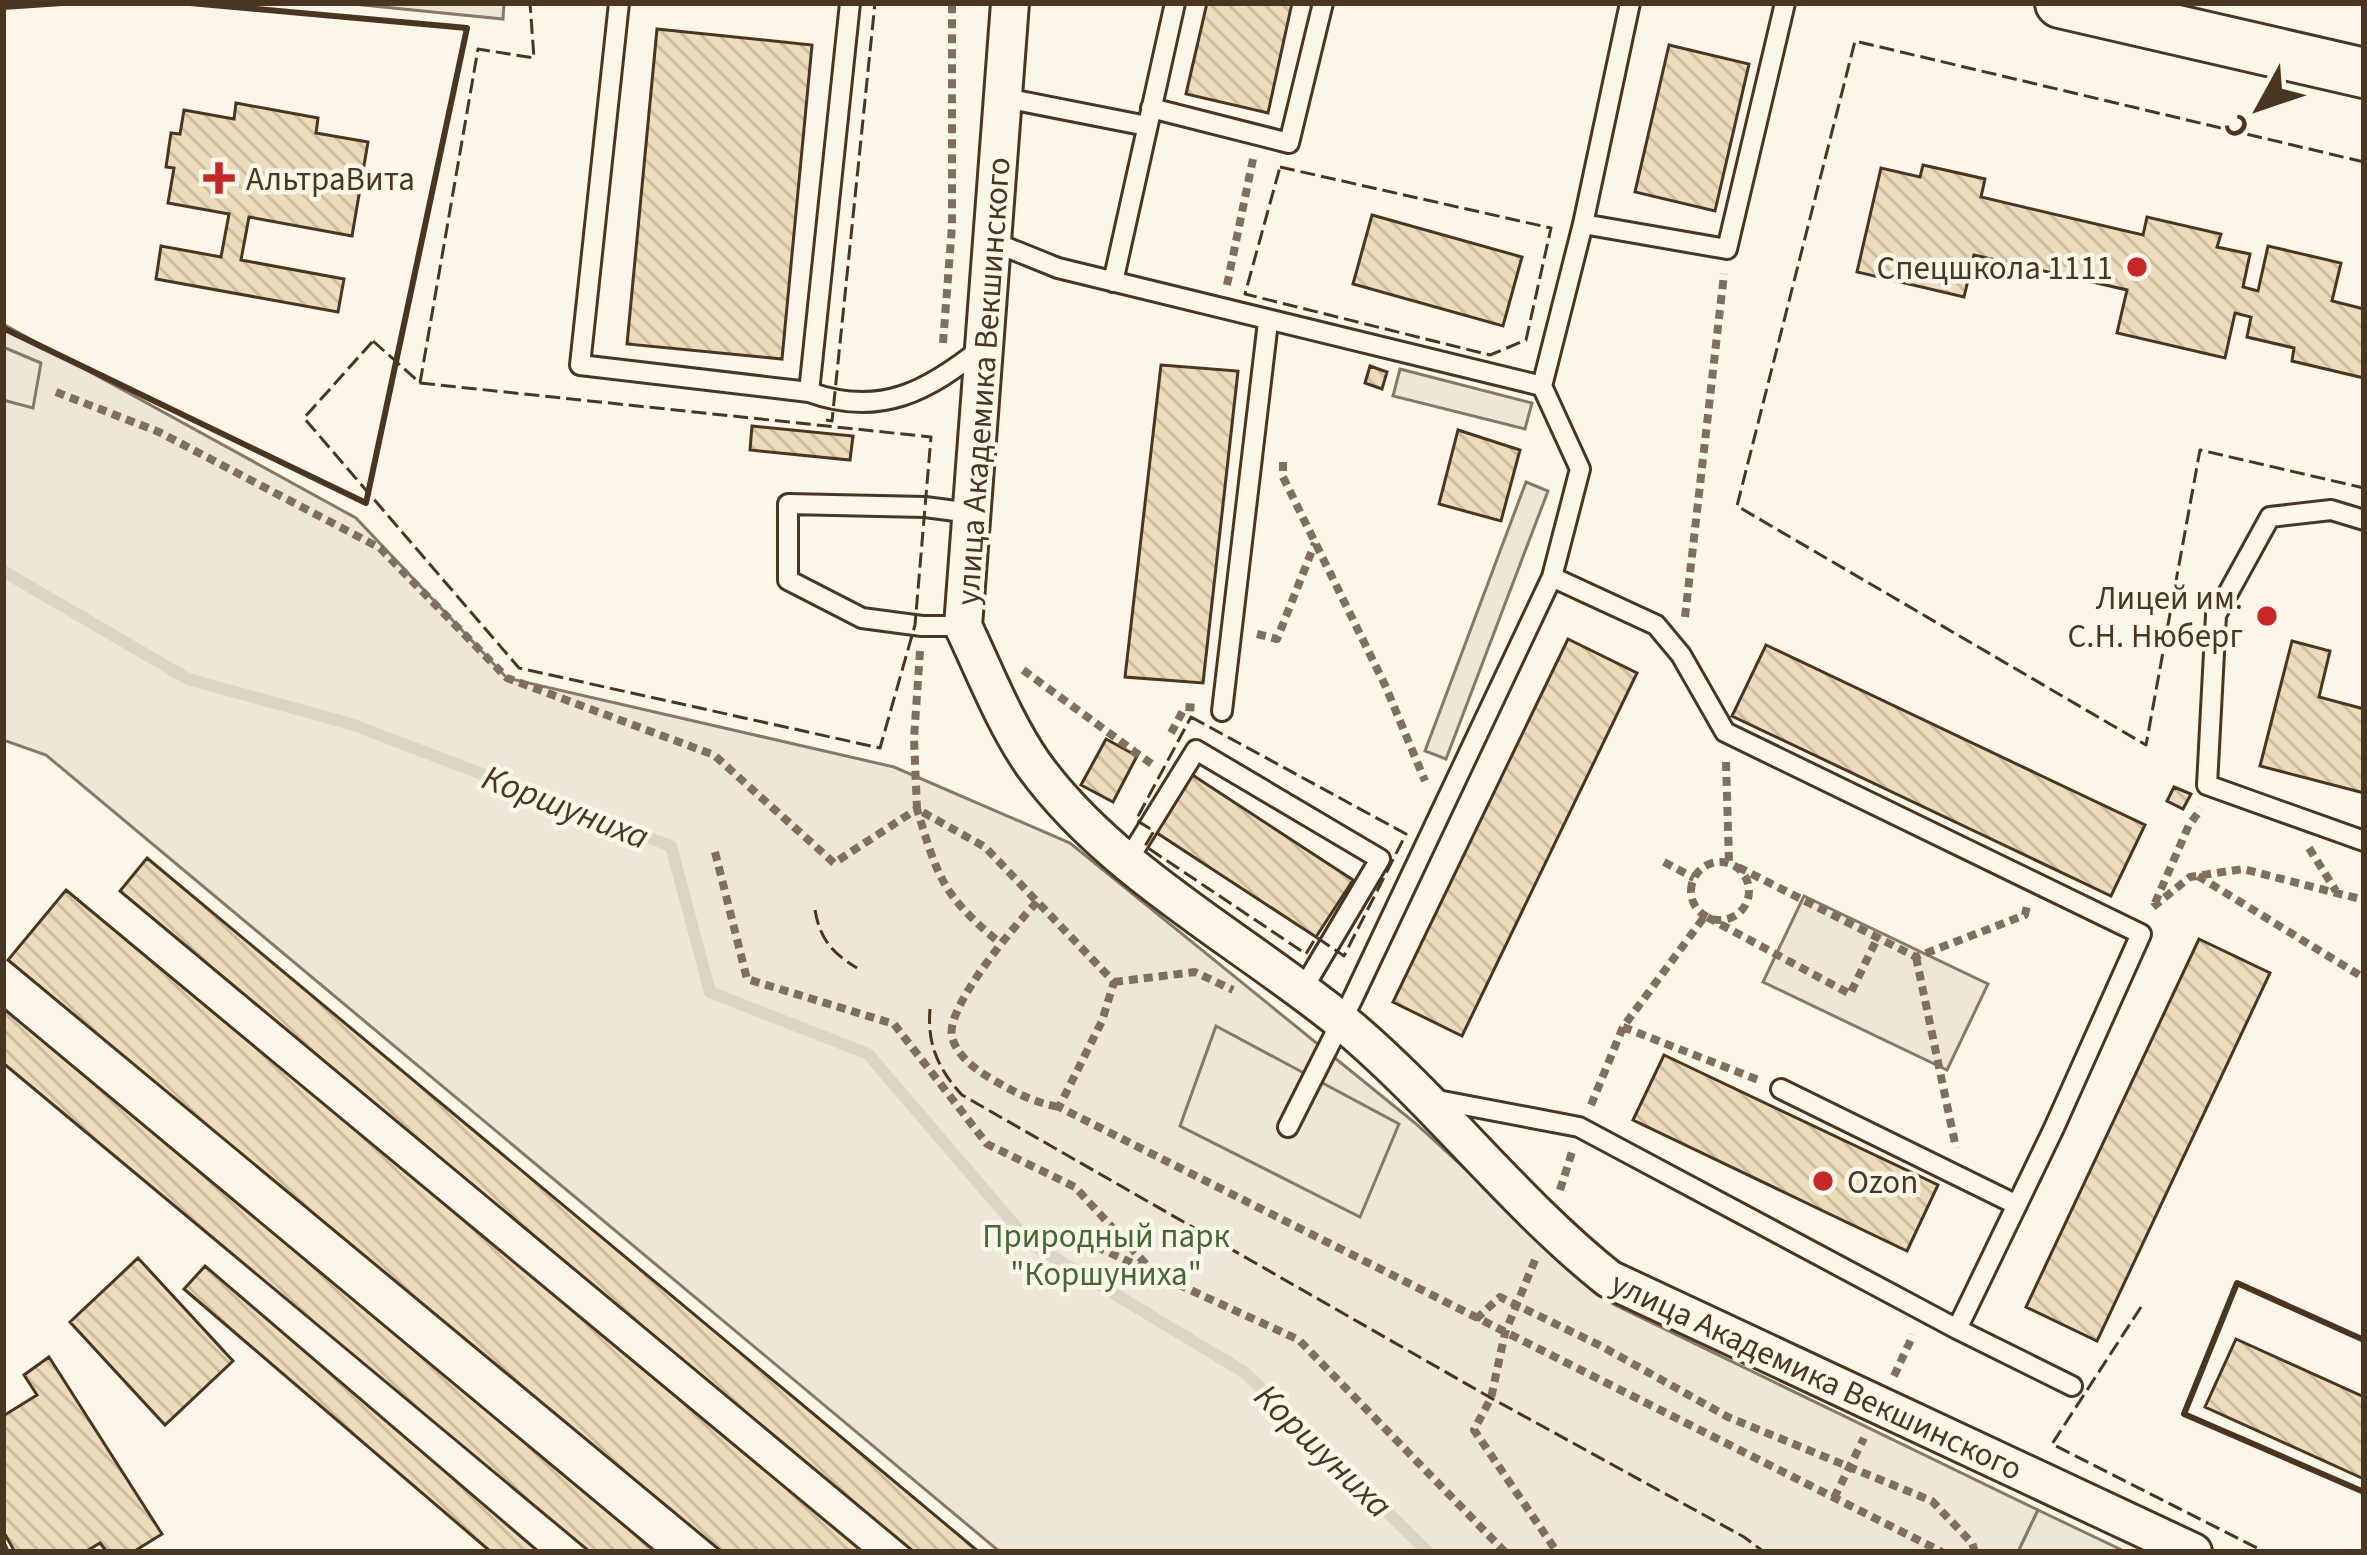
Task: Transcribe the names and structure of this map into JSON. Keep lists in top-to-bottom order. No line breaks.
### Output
{"streets":{"street":["улица Академика Векшинского"]},"water":["Коршуниха"],"parks":["Природный парк \"Коршуниха\""],"places":{"health":["АльтраВита"],"other":["Спецшкола 1111","Лицей им. С.Н. Нюберг","Ozon"]},"north":"bottom left"}
